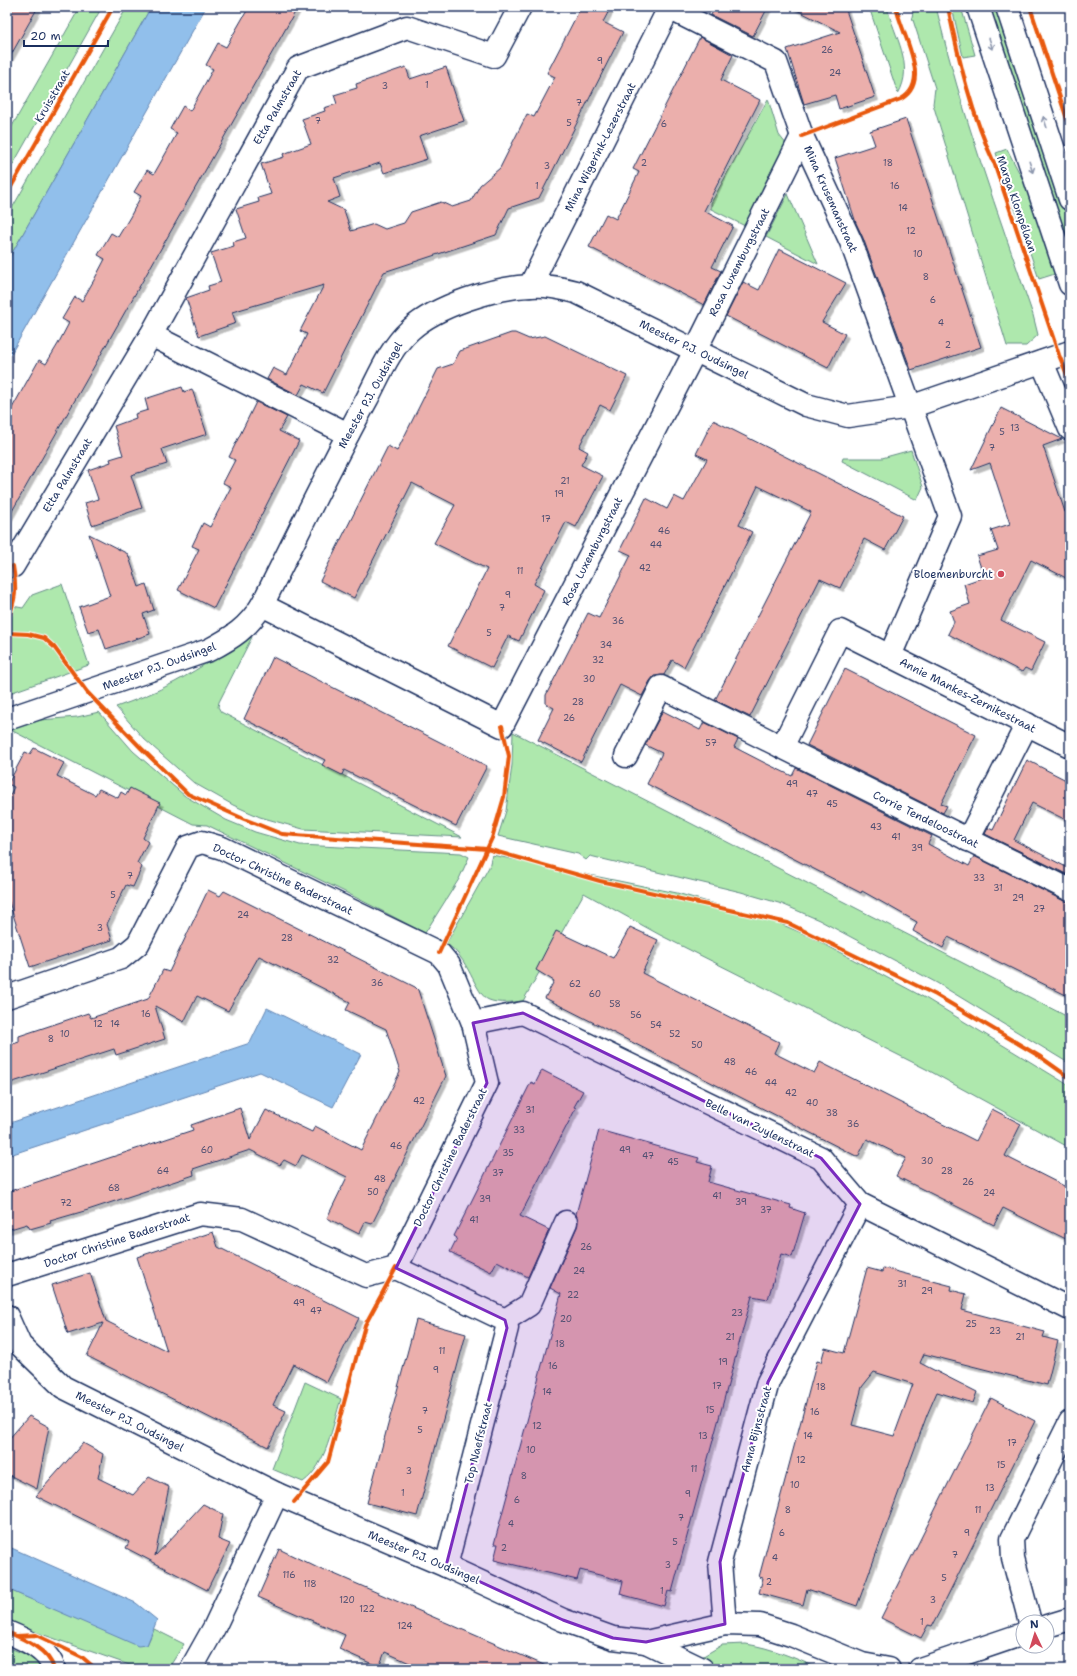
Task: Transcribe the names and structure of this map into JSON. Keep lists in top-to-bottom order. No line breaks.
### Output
{"streets":{"street":["Etta Palmstraat","Mina Wigerink-Lezerstraat","Mina Krusemanstraat","Rosa Luxemburgstraat","Meester P.J. Oudsingel","Annie Mankes-Zernikestraat","Corrie Tendeloostraat","Doctor Christine Baderstraat","Belle van Zuylenstraat","Anna Bijnsstraat","Top Naeffstraat"],"cycle path":["Kruisstraat","Marga Klompélaan"]},"crossings":[["Mina Wigerink-Lezerstraat","Mina Krusemanstraat"],["Mina Wigerink-Lezerstraat","Meester P.J. Oudsingel"],["Mina Krusemanstraat","Rosa Luxemburgstraat"],["Mina Krusemanstraat","Meester P.J. Oudsingel"],["Mina Krusemanstraat","Annie Mankes-Zernikestraat"],["Rosa Luxemburgstraat","Meester P.J. Oudsingel"],["Meester P.J. Oudsingel","Annie Mankes-Zernikestraat"],["Meester P.J. Oudsingel","Anna Bijnsstraat"],["Meester P.J. Oudsingel","Top Naeffstraat"],["Doctor Christine Baderstraat","Belle van Zuylenstraat"],["Belle van Zuylenstraat","Anna Bijnsstraat"]],"places":["Bloemenburcht"],"house_numbers":["26","9","24","1","3","7","7","5","6","2","18","3","1","16","14","12","10","8","6","4","2","13","5","7","21","19","17","46","44","42","11","9","7","36","5","34","32","30","28","26","57","49","47","45","43","41","39","7","33","31","5","29","27","24","3","28","32","36","62","60","58","16","56","12","14","54","10","52","8","50","48","46","44","42","42","40","31","38","36","33","46","60","49","35","47","30","45","64","28","37","48","26","68","50","24","41","39","39","72","37","41","26","24","31","29","22","49","47","23","20","25","23","21","21","18","11","19","16","9","17","18","14","15","7","16","12","5","13","14","17","10","12","15","11","3","8","10","13","1","9","6","8","11","7","4","6","9","5","2","7","4","3","116","5","2","118","1","120","3","122","1","124"],"scale_bar":"20 m","north":"top"}
